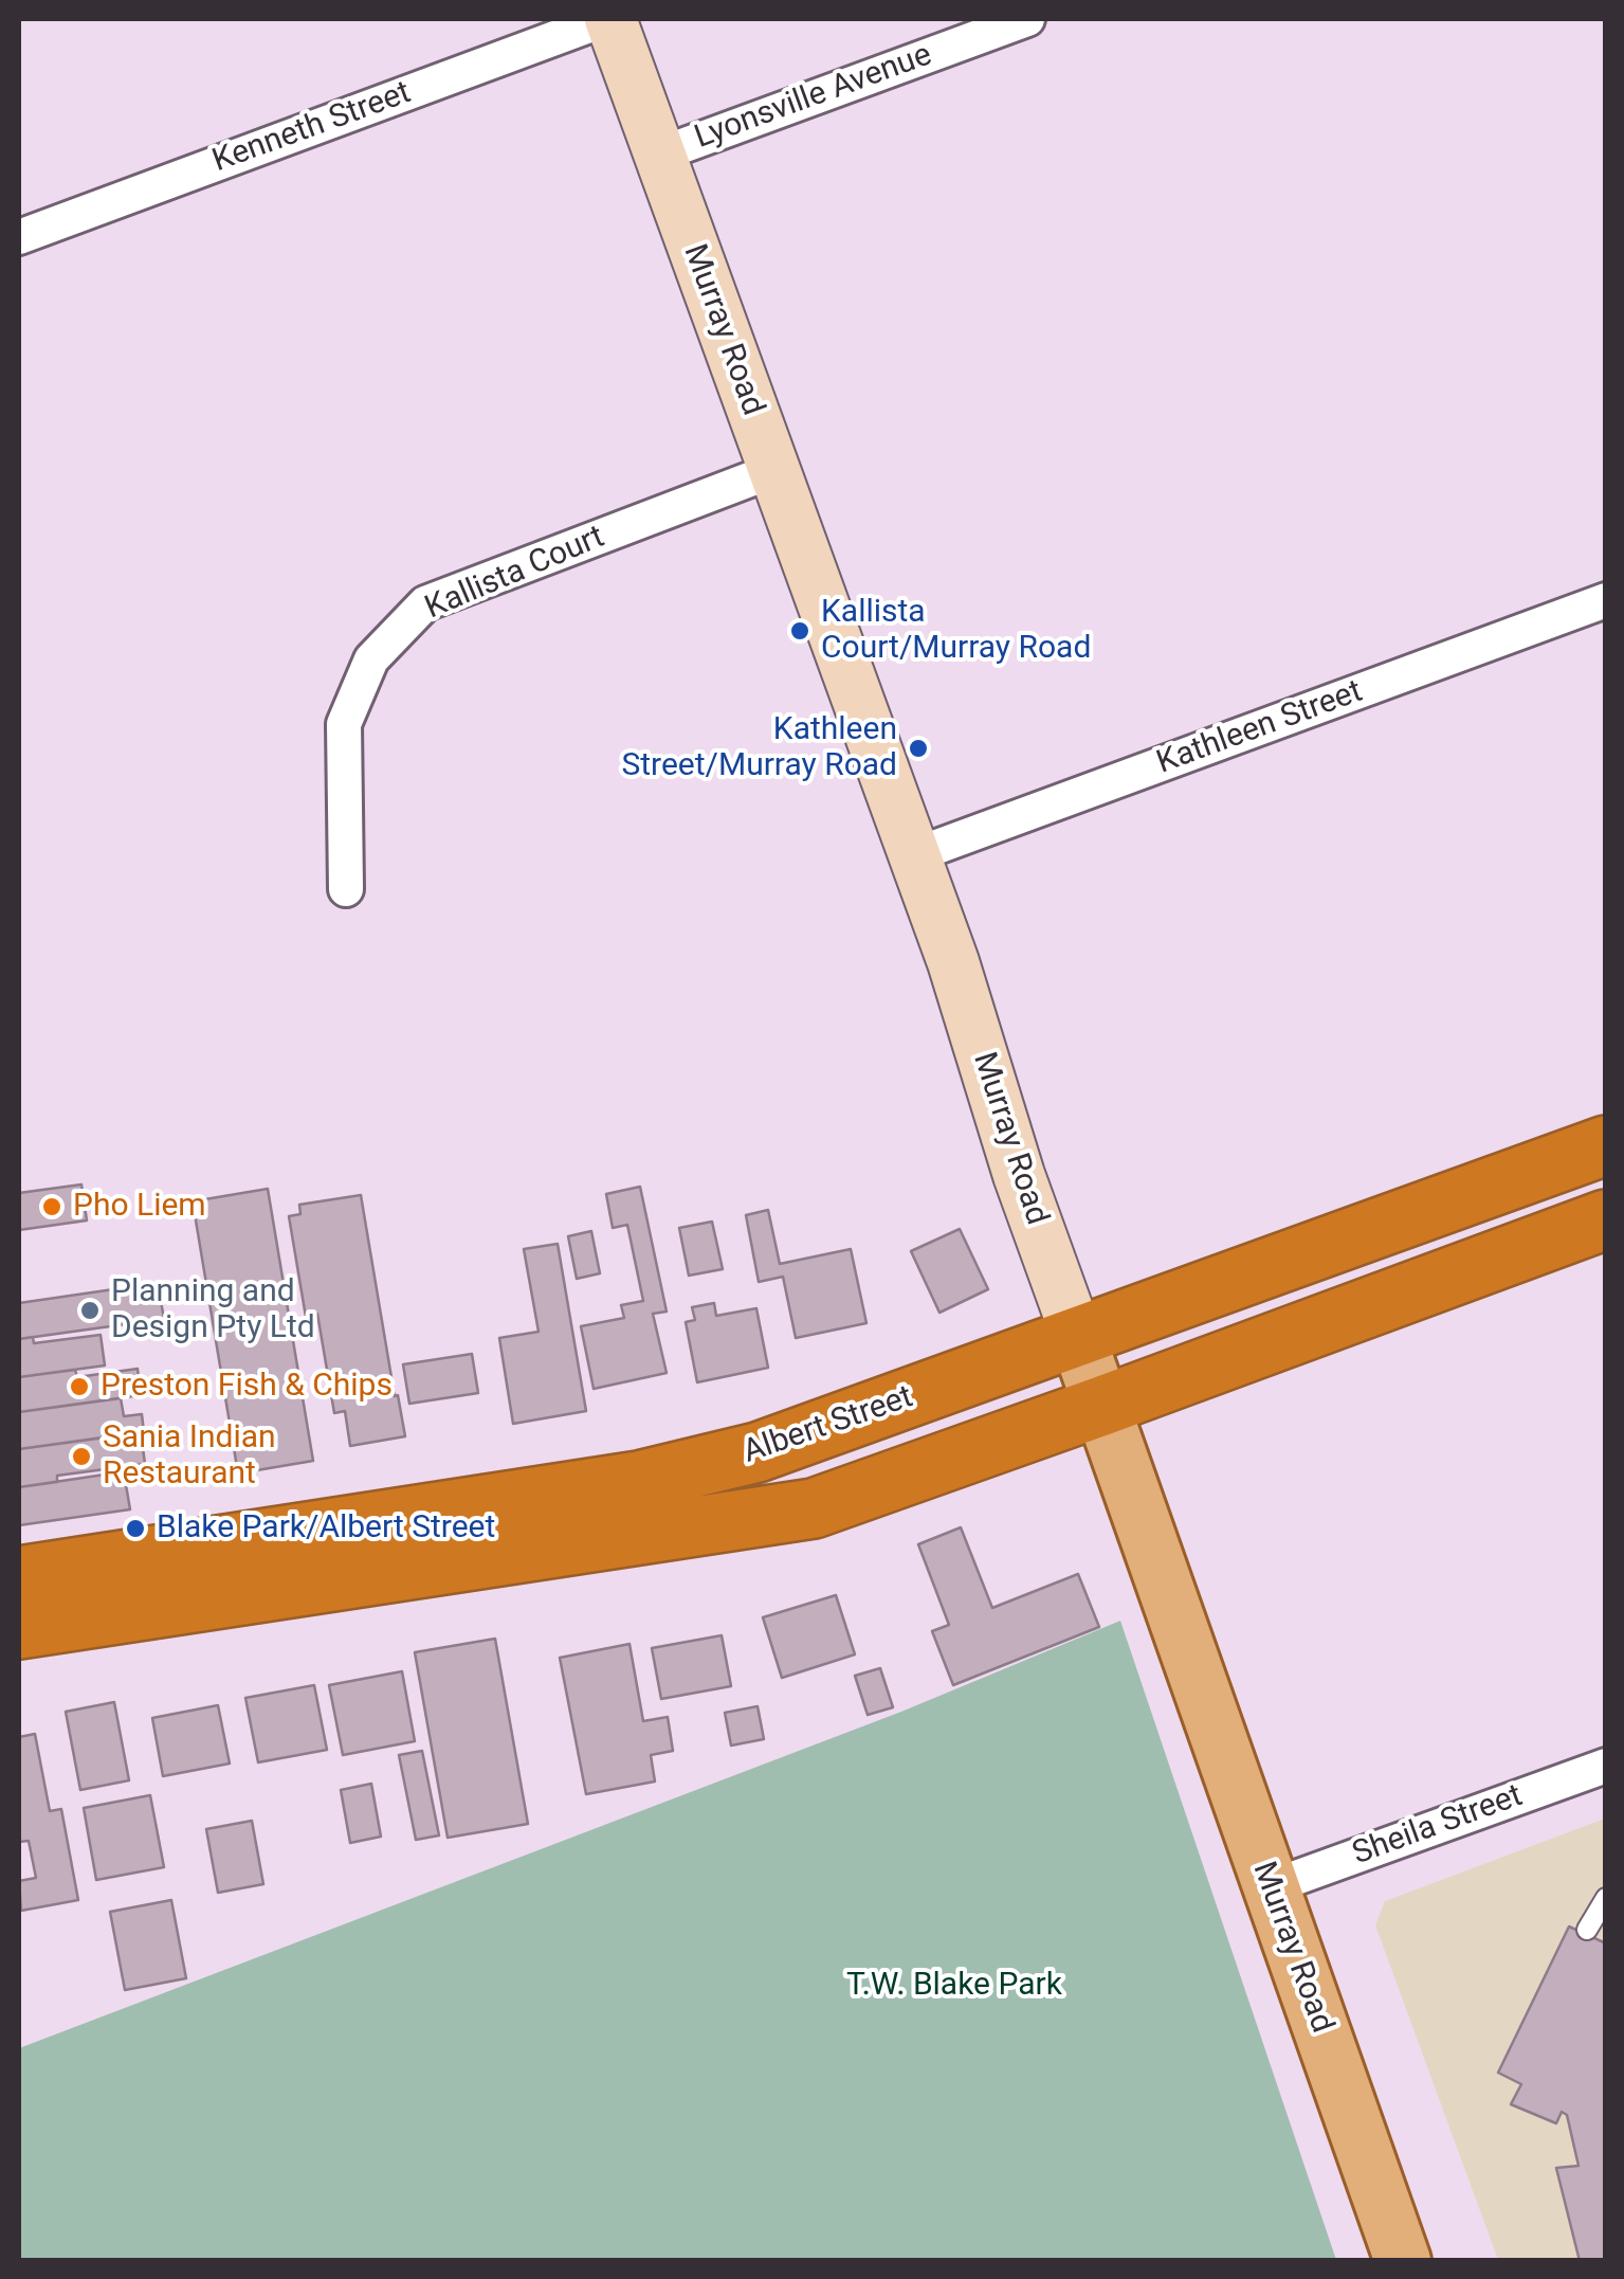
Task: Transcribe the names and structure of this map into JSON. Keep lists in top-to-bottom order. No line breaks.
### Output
{"streets":{"highway":["Albert Street"],"main road":["Murray Road"],"street":["Lyonsville Avenue","Kenneth Street","Kallista Court","Kathleen Street","Sheila Street"]},"crossings":[["Lyonsville Avenue","Murray Road"],["Kenneth Street","Murray Road"],["Murray Road","Kallista Court"],["Murray Road","Kathleen Street"],["Murray Road","Albert Street"],["Murray Road","Sheila Street"]],"parks":["T.W. Blake Park"],"places":["Kallista Court/Murray Road","Kathleen Street/Murray Road","Pho Liem","Planning and Design Pty Ltd","Preston Fish & Chips","Sania Indian Restaurant","Blake Park/Albert Street"]}
